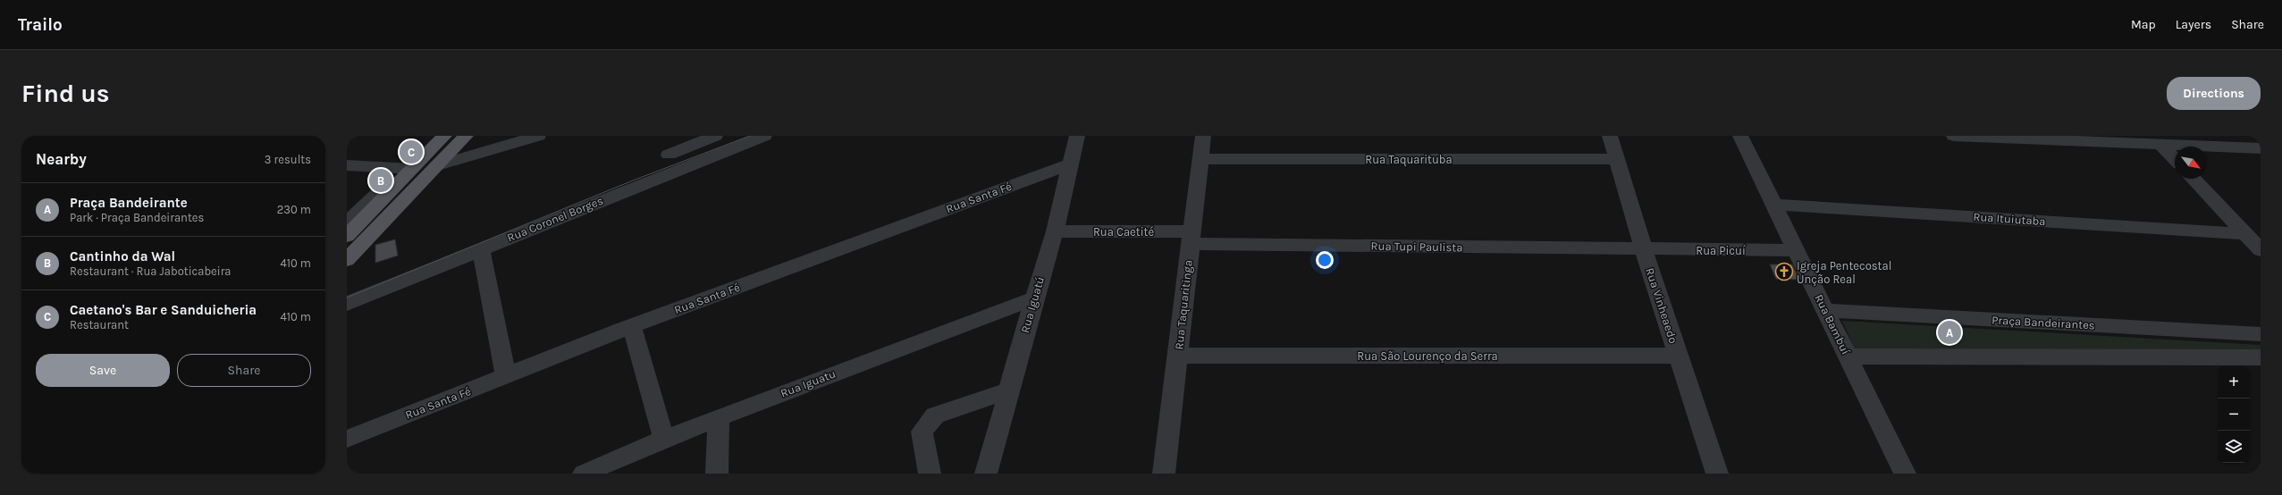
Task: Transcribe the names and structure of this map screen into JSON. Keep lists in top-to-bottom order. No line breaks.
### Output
{"streets":{"street":["Rua Taquarituba","Rua Santa Fé","Rua Coronel Borges","Rua Ituiutaba","Rua Caetité","Rua Tupi Paulista","Rua Picuí","Rua Iguatú","Rua Taquaritinga","Rua Vinheaedo","Praça Bandeirantes","Rua Bambuí","Rua São Lourenço da Serra","Rua Iguatu"]},"crossings":[["Rua Taquarituba","Rua Taquaritinga"],["Rua Taquarituba","Rua Vinheaedo"],["Rua Santa Fé","Rua Iguatú"],["Rua Ituiutaba","Rua Bambuí"],["Rua Caetité","Rua Tupi Paulista"],["Rua Caetité","Rua Iguatú"],["Rua Caetité","Rua Taquaritinga"],["Rua Tupi Paulista","Rua Picuí"],["Rua Tupi Paulista","Rua Taquaritinga"],["Rua Tupi Paulista","Rua Vinheaedo"],["Rua Picuí","Rua Vinheaedo"],["Rua Picuí","Rua Bambuí"],["Rua Iguatú","Rua Iguatu"],["Rua Taquaritinga","Rua São Lourenço da Serra"],["Rua Vinheaedo","Rua São Lourenço da Serra"],["Praça Bandeirantes","Rua Bambuí"]],"places":{"church":["Igreja Pentecostal Unção Real"]},"north":"bottom right","page":{"header":"Trailo","nav":["Map","Layers","Share"],"buttons":["Directions",["Save","Share"]],"title":"Find us","heading":["Nearby","3 results"],"pins":["C","B","A"],"list":[{"mark":"A","name":"Praça Bandeirante","note":"Park · Praça Bandeirantes","value":"230 m"},{"mark":"B","name":"Cantinho da Wal","note":"Restaurant · Rua Jaboticabeira","value":"410 m"},{"mark":"C","name":"Caetano's Bar e Sanduicheria","note":"Restaurant","value":"410 m"}],"map_buttons":["+","−"]}}
